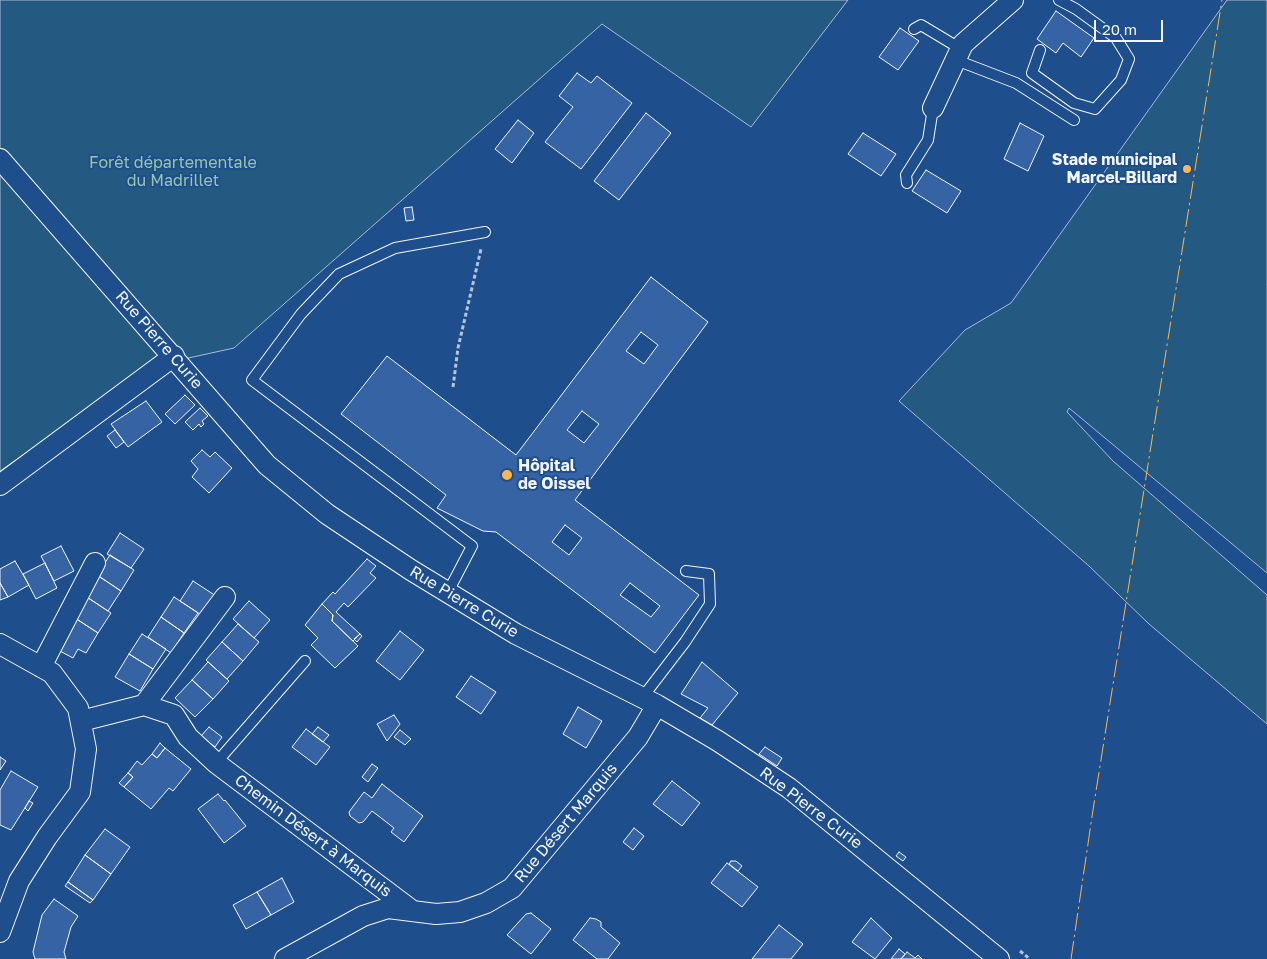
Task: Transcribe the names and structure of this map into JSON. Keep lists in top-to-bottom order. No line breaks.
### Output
{"streets":{"street":["Rue Pierre Curie","Rue Désert Marquis","Chemin Désert à Marquis"]},"crossings":[["Rue Pierre Curie","Rue Désert Marquis"],["Rue Désert Marquis","Chemin Désert à Marquis"]],"parks":["Forêt départementale du Madrillet"],"places":["Stade municipal Marcel-Billard","Hôpital de Oissel"],"scale_bar":"20 m"}
